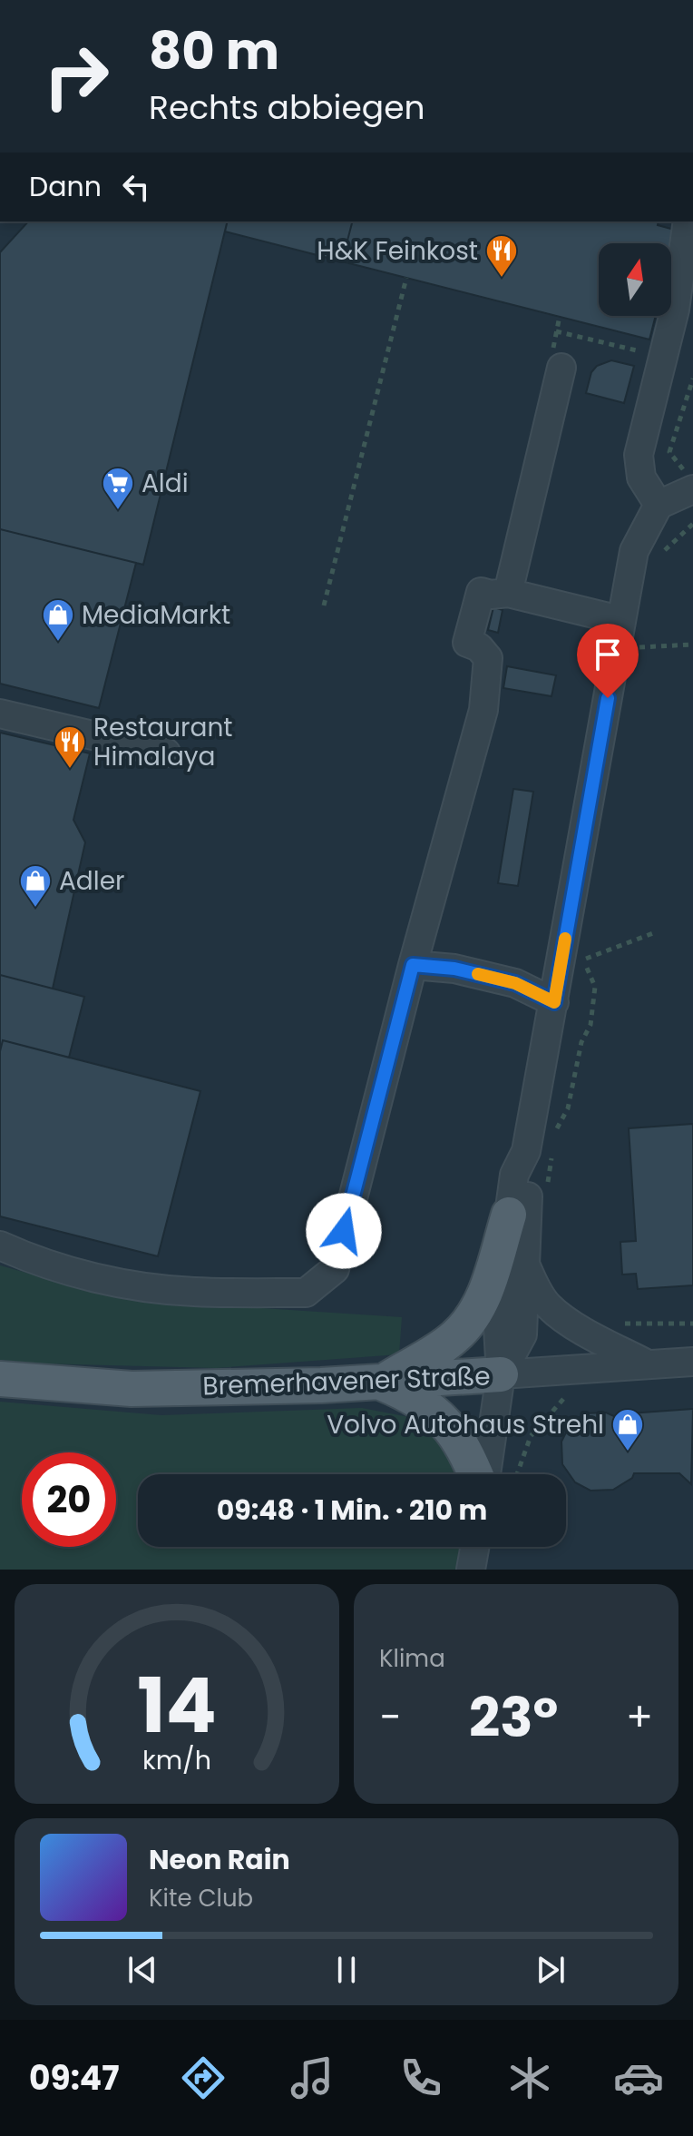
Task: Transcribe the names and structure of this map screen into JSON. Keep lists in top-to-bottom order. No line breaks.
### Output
{"streets":{"main road":["Bremerhavener Straße"]},"places":{"restaurant":["H&K Feinkost","Restaurant Himalaya"],"supermarket":["Aldi"],"shop":["MediaMarkt","Adler","Volvo Autohaus Strehl"]},"north":"top","page":{"turn":["80 m","Rechts abbiegen"],"then":"Dann","limit":"20","trip":"09:48 · 1 Min. · 210 m","tile":"Klima","heat":["−","23°","+"],"song":["Neon Rain","Kite Club"],"tabs":"09:47","gauge":["14","km/h"]}}
